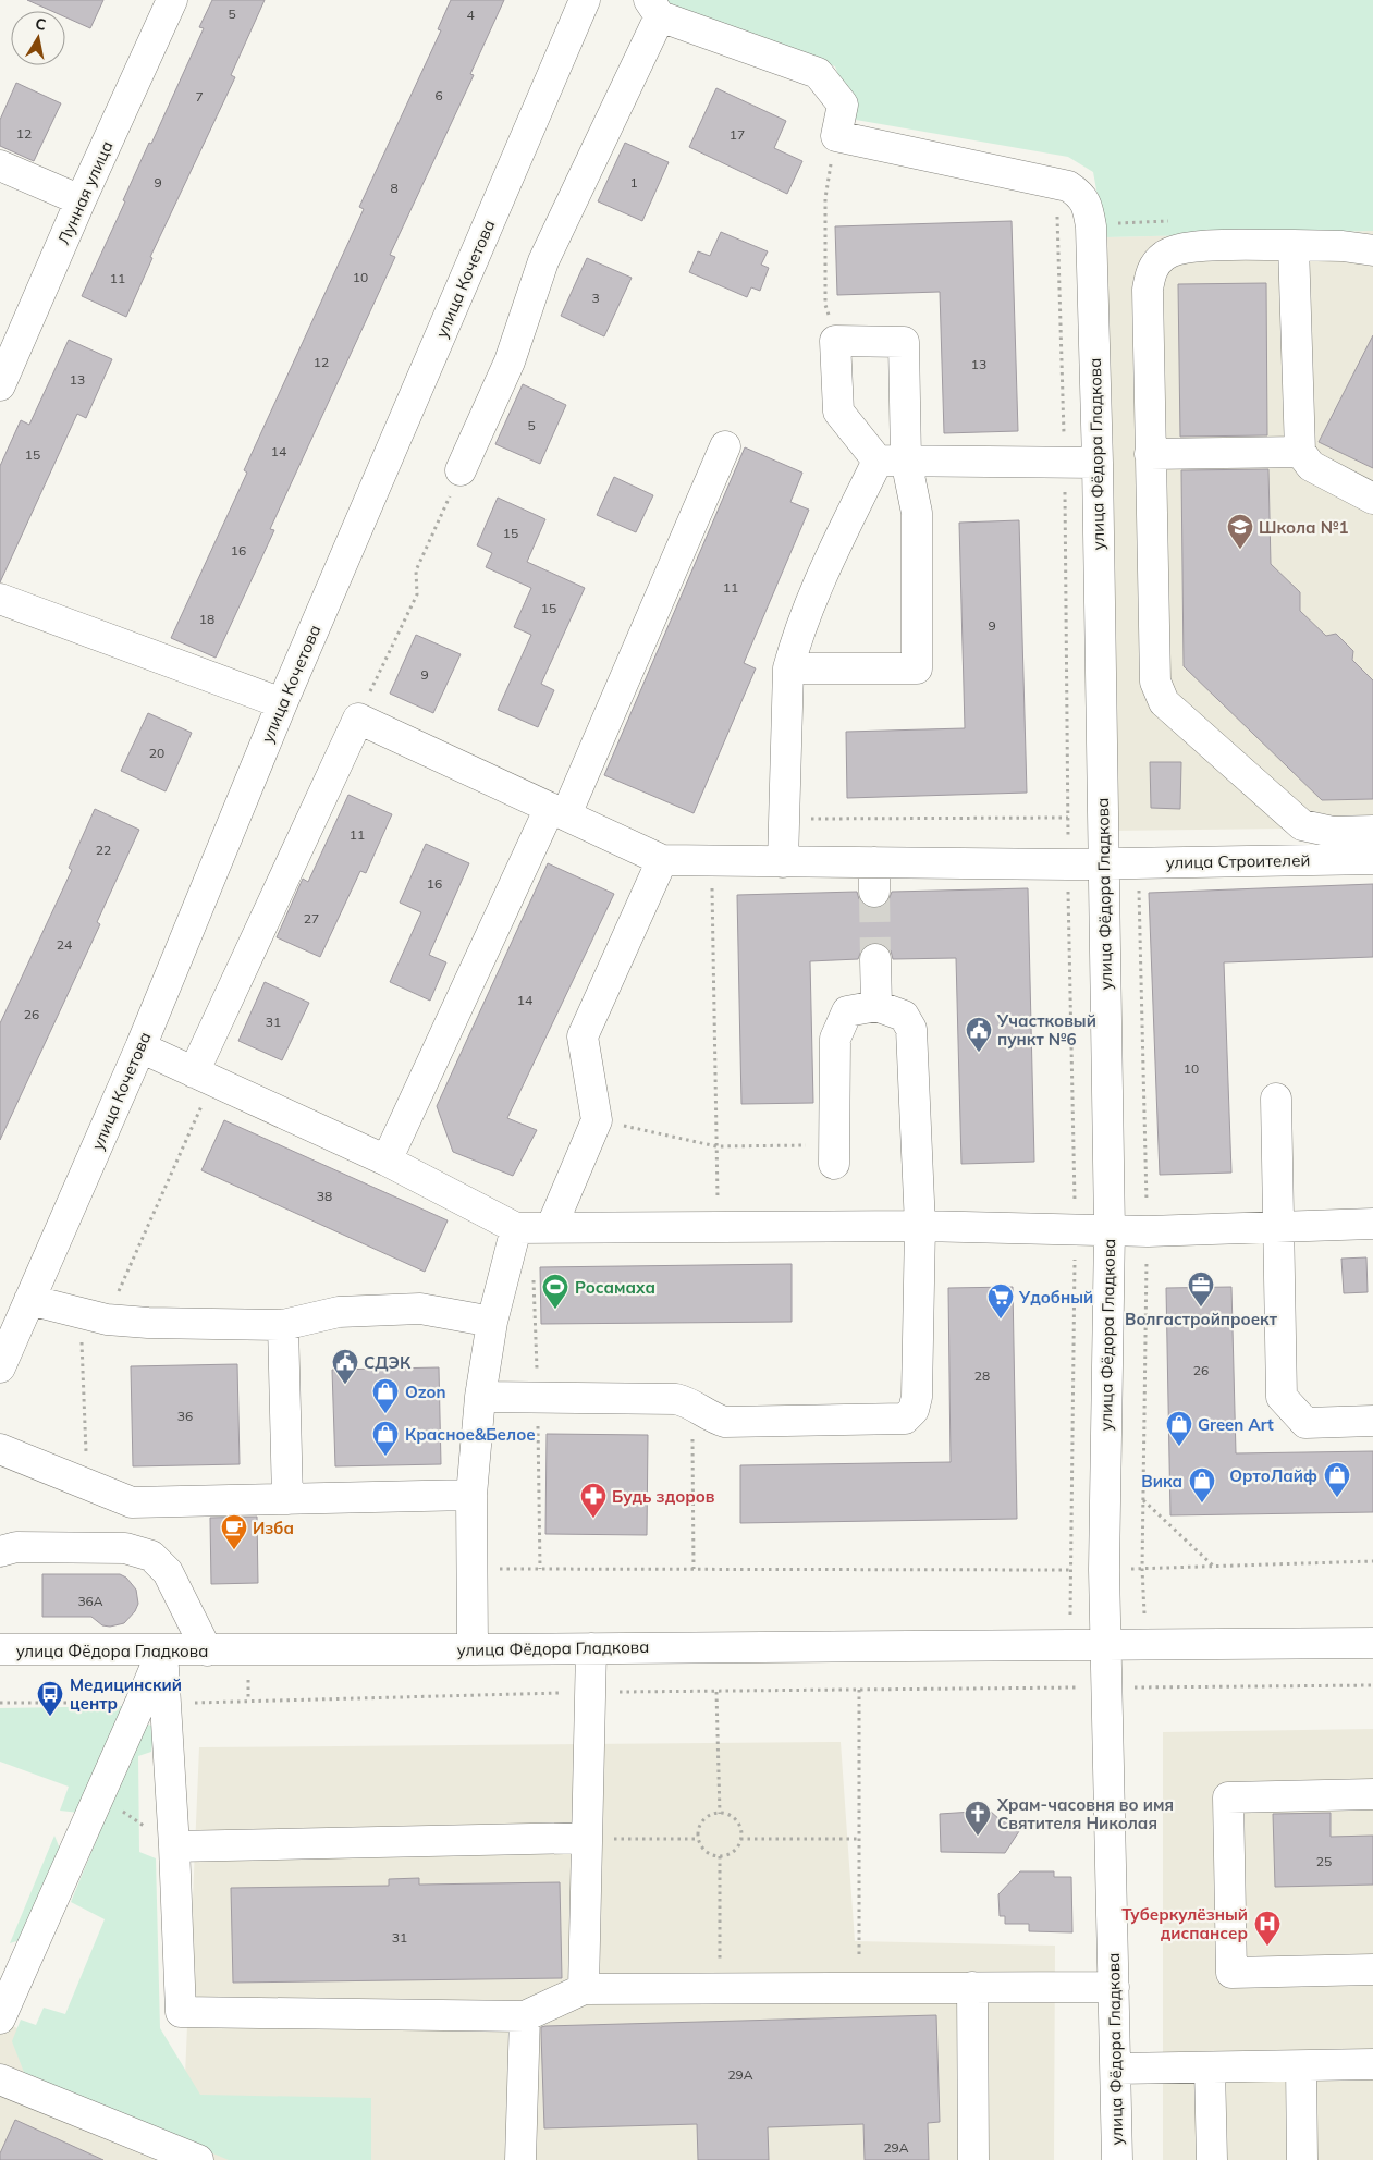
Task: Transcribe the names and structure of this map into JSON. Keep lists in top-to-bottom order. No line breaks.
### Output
{"streets":{"street":["Лунная улица","улица Кочетова","улица Фёдора Гладкова","улица Строителей"]},"crossings":[["улица Фёдора Гладкова","улица Строителей"]],"places":{"school or university":["Школа №1"],"public building":["Участковый пункт №6","СДЭК"],"office":["Волгастройпроект"],"sports":["Росамаха"],"supermarket":["Удобный"],"shop":["Ozon","Green Art","Красное&Белое","ОртоЛайф","Вика"],"pharmacy":["Будь здоров"],"cafe":["Изба"],"bus stop":["Медицинский центр"],"church":["Храм-часовня во имя Святителя Николая"],"hospital":["Туберкулёзный диспансер"]},"house_numbers":["5","4","6","7","12","17","9","1","8","10","11","3","12","13","13","5","14","15","15","16","11","15","18","9","9","20","11","22","16","27","24","14","26","31","10","38","26","28","36","36А","25","31","29А","29А"],"north":"top"}
